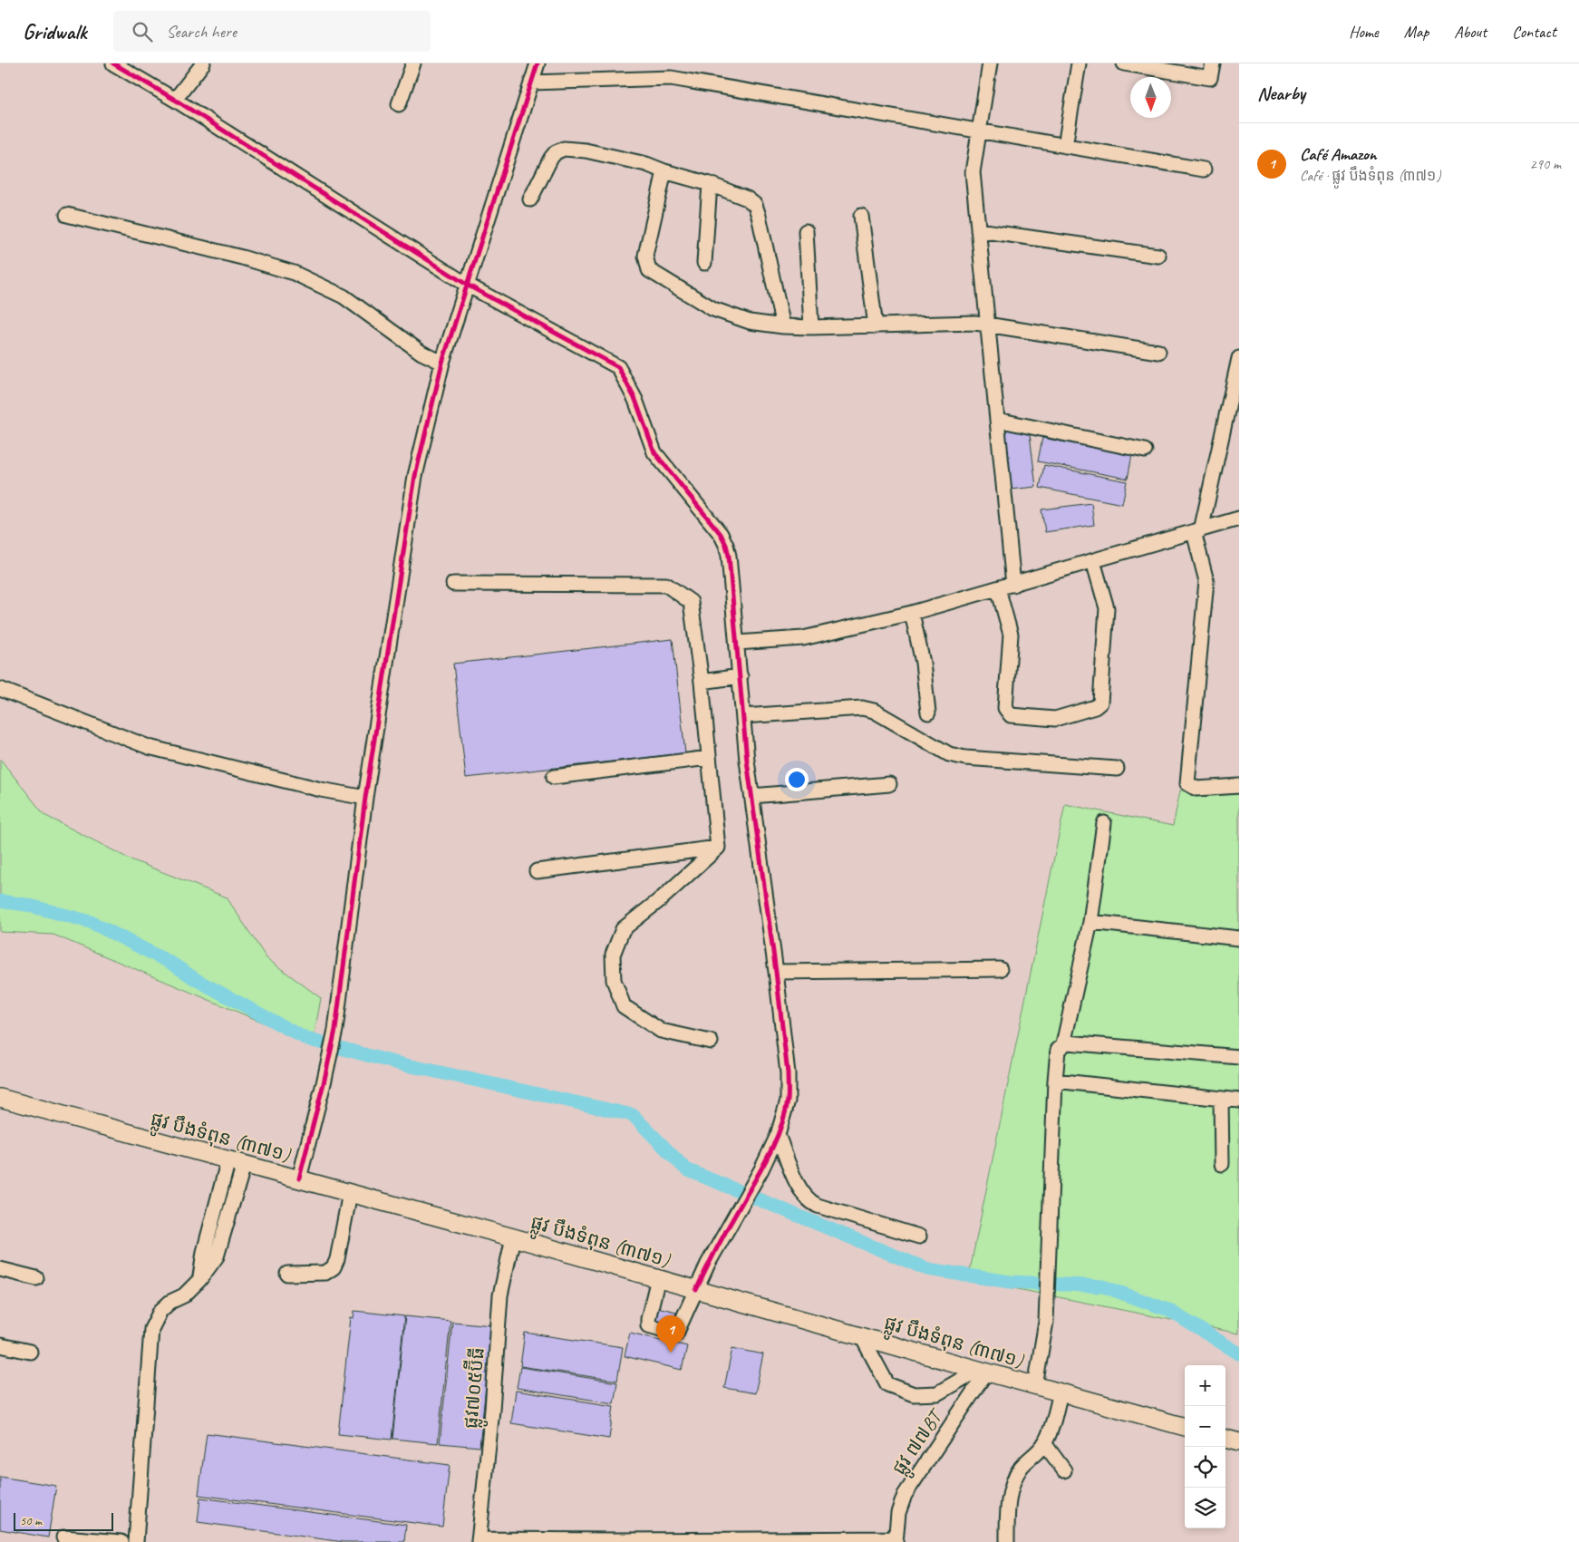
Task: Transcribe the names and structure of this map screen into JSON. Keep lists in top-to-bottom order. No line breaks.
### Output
{"streets":{"main road":["ផ្លូវ បឹងទំពុន (៣៧១)"],"street":["ផ្លូវ៧០៥ប៊ីធី","ផ្លូវ ៧៧BT"]},"crossings":[["ផ្លូវ បឹងទំពុន (៣៧១)","ផ្លូវ៧០៥ប៊ីធី"],["ផ្លូវ បឹងទំពុន (៣៧១)","ផ្លូវ ៧៧BT"]],"scale_bar":"50 m","north":"bottom","page":{"header":"Gridwalk","search":"Search here","nav":["Home","Map","About","Contact"],"heading":"Nearby","list":[{"mark":"1","name":"Café Amazon","note":"Café · ផ្លូវ បឹងទំពុន (៣៧១)","value":"290 m"}],"pins":"1","map_buttons":["+","−"],"scale":"50 m"}}
